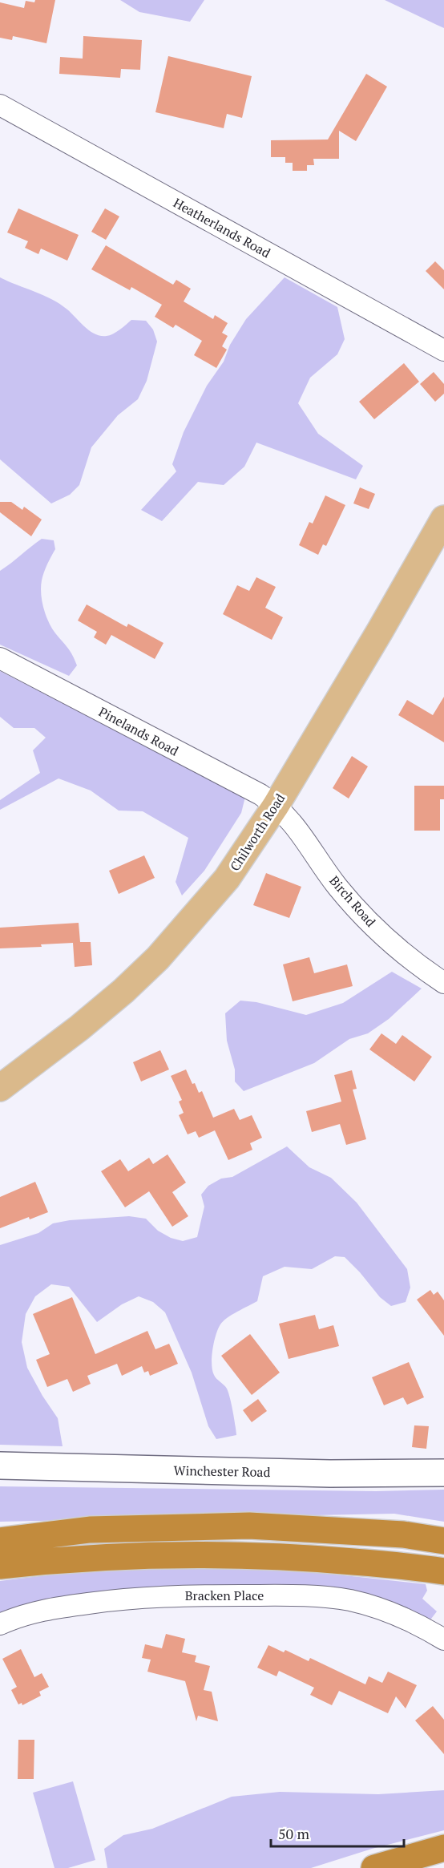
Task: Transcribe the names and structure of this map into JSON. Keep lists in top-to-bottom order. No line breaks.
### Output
{"streets":{"main road":["Chilworth Road"],"street":["Heatherlands Road","Pinelands Road","Birch Road","Winchester Road","Bracken Place"]},"crossings":[["Pinelands Road","Chilworth Road"],["Pinelands Road","Birch Road"],["Chilworth Road","Birch Road"]],"scale_bar":"50 m"}
